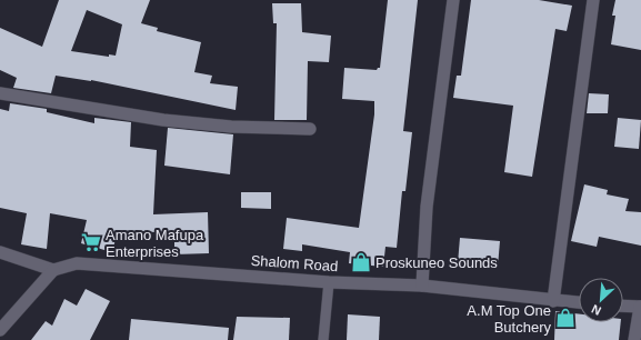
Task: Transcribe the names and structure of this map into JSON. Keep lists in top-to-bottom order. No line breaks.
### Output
{"streets":{"street":["Shalom Road"]},"places":{"supermarket":["Amano Mafupa Enterprises"],"shop":["Proskuneo Sounds","A.M Top One Butchery"]},"north":"bottom left"}
